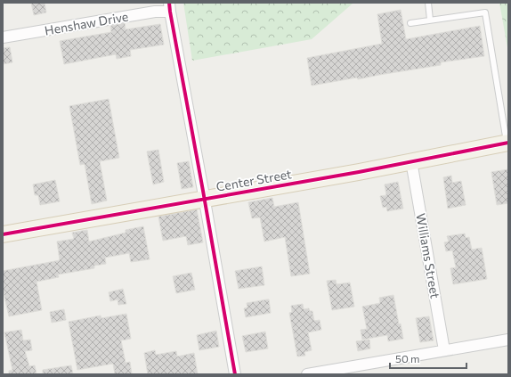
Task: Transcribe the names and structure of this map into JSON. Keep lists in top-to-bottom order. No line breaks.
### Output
{"streets":{"main road":["Center Street"],"street":["Henshaw Drive","Williams Street"]},"crossings":[["Center Street","Williams Street"]],"scale_bar":"50 m"}
